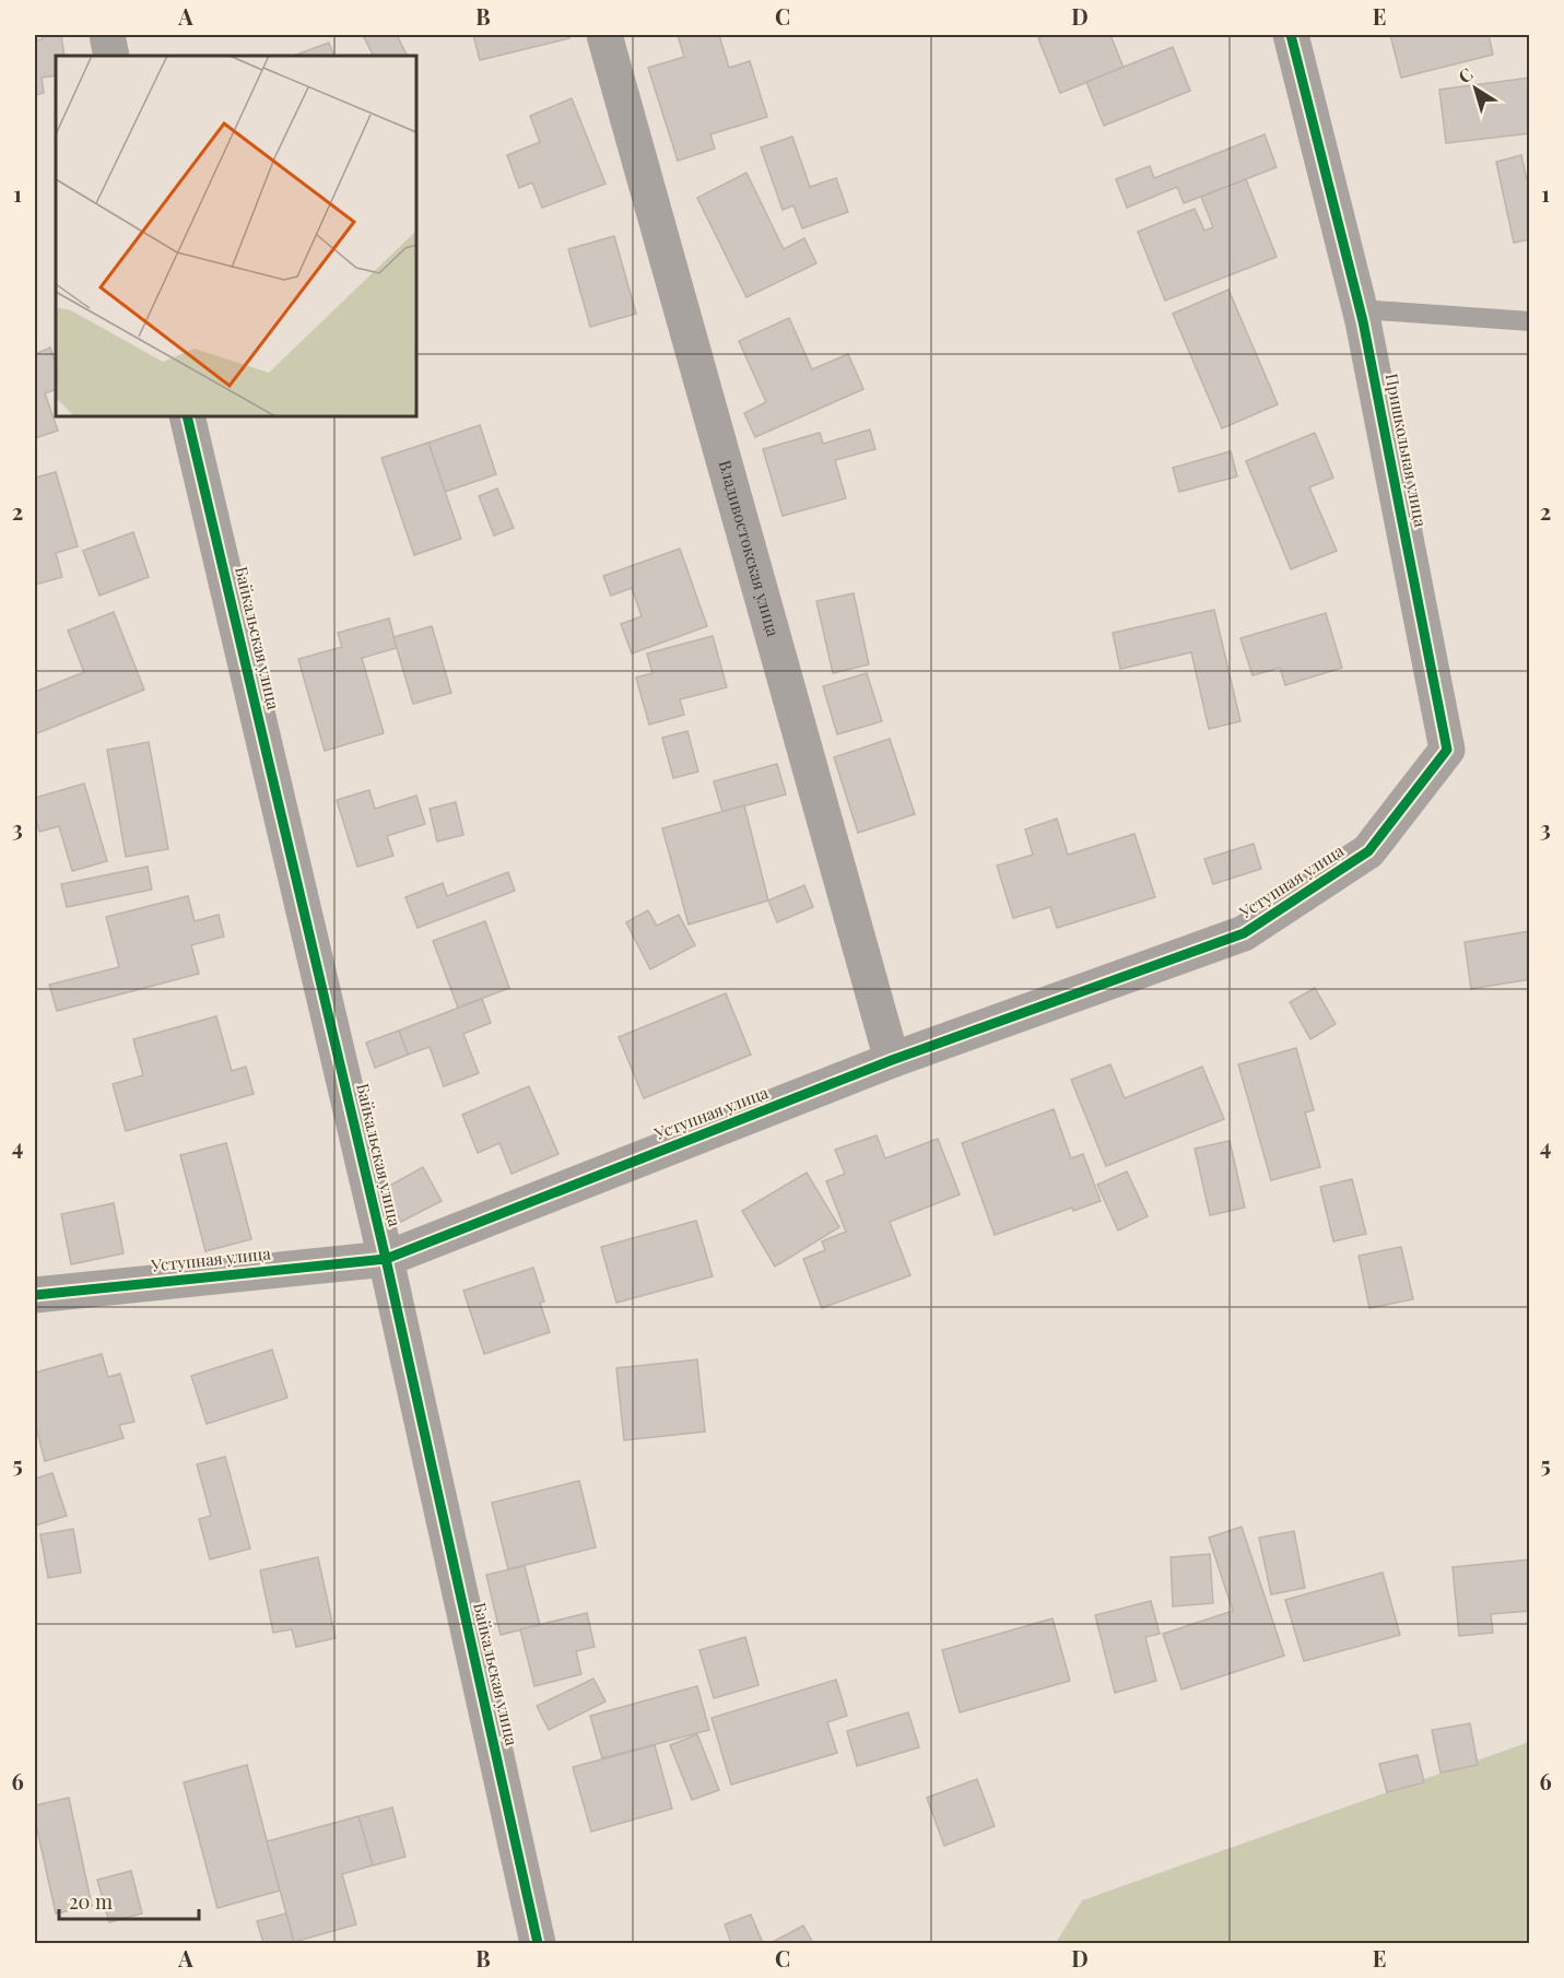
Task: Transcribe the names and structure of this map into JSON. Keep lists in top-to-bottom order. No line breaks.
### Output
{"streets":{"street":["Пришкольная улица","Владивостокская улица","Байкальская улица","Уступная улица"]},"crossings":[["Пришкольная улица","Уступная улица"],["Владивостокская улица","Уступная улица"],["Байкальская улица","Уступная улица"]],"scale_bar":"20 m","north":"top left","grid":{"columns":["A","B","C","D","E"],"rows":["1","2","3","4","5","6"]}}
